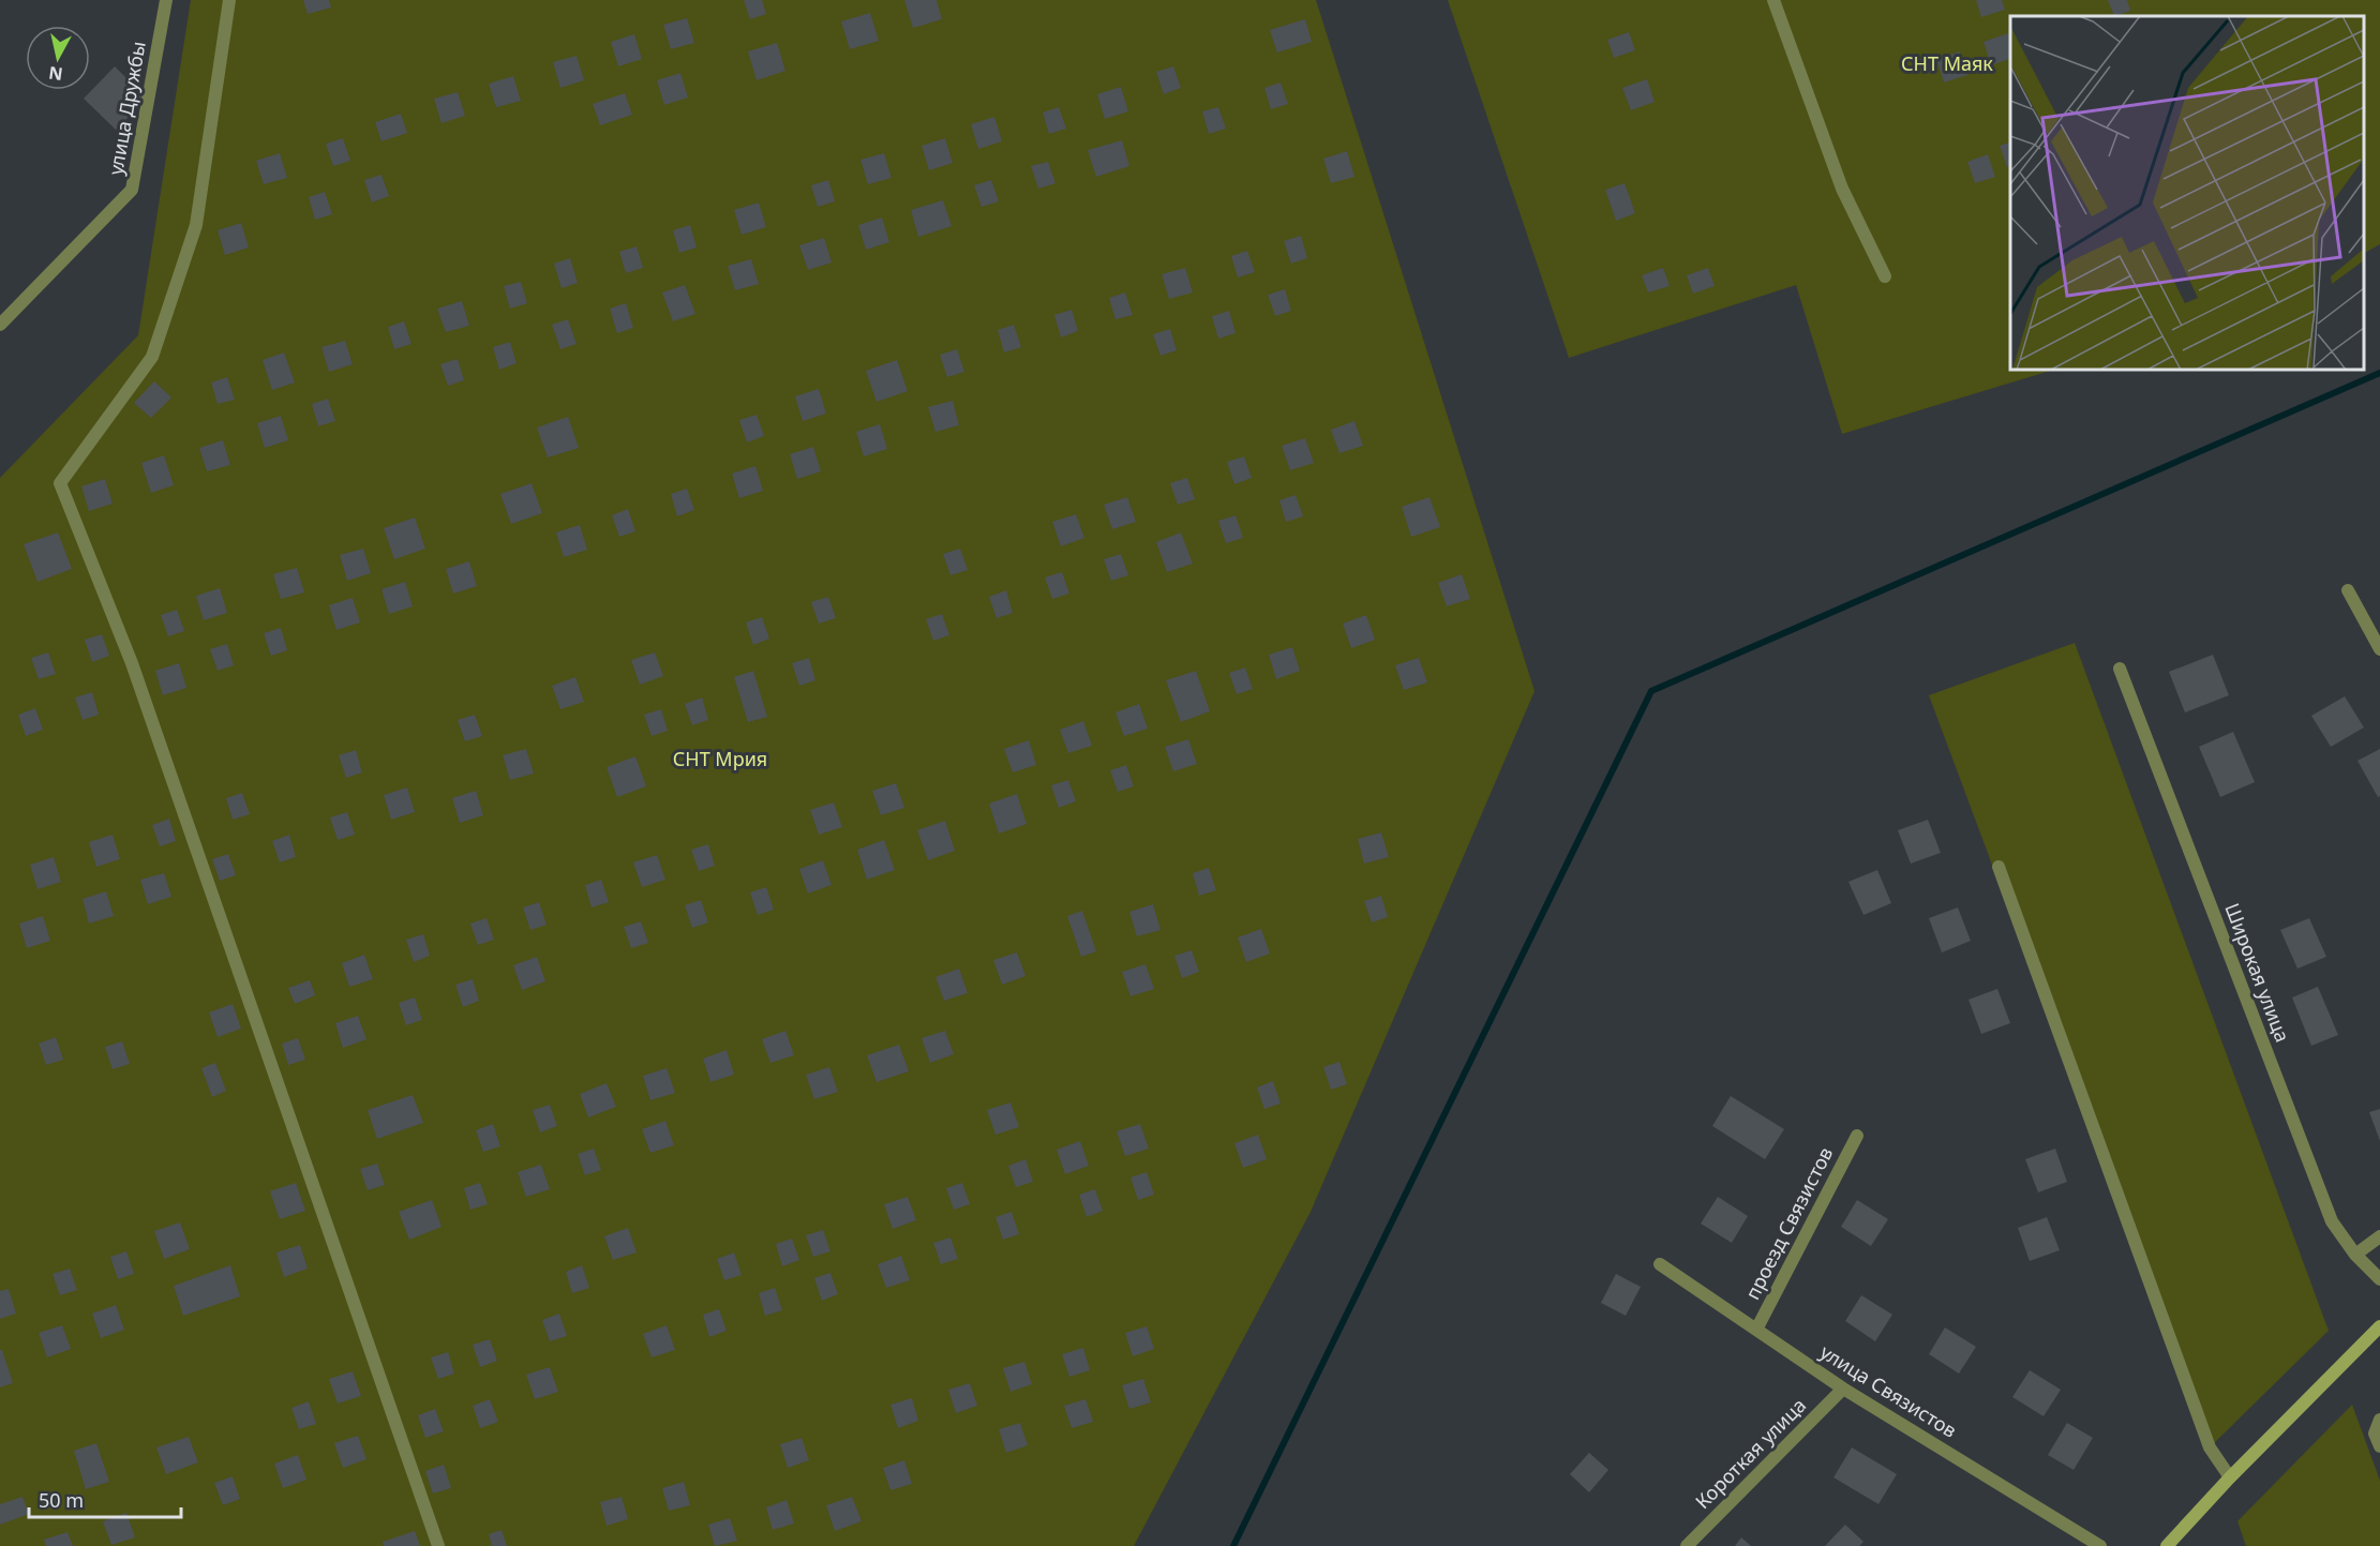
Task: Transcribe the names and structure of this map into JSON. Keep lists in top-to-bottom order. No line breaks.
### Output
{"streets":{"street":["улица Дружбы","Широкая улица","проезд Связистов","улица Связистов","Короткая улица"]},"crossings":[["проезд Связистов","улица Связистов"],["улица Связистов","Короткая улица"]],"parks":["СНТ Маяк","СНТ Мрия"],"scale_bar":"50 m","north":"bottom"}
